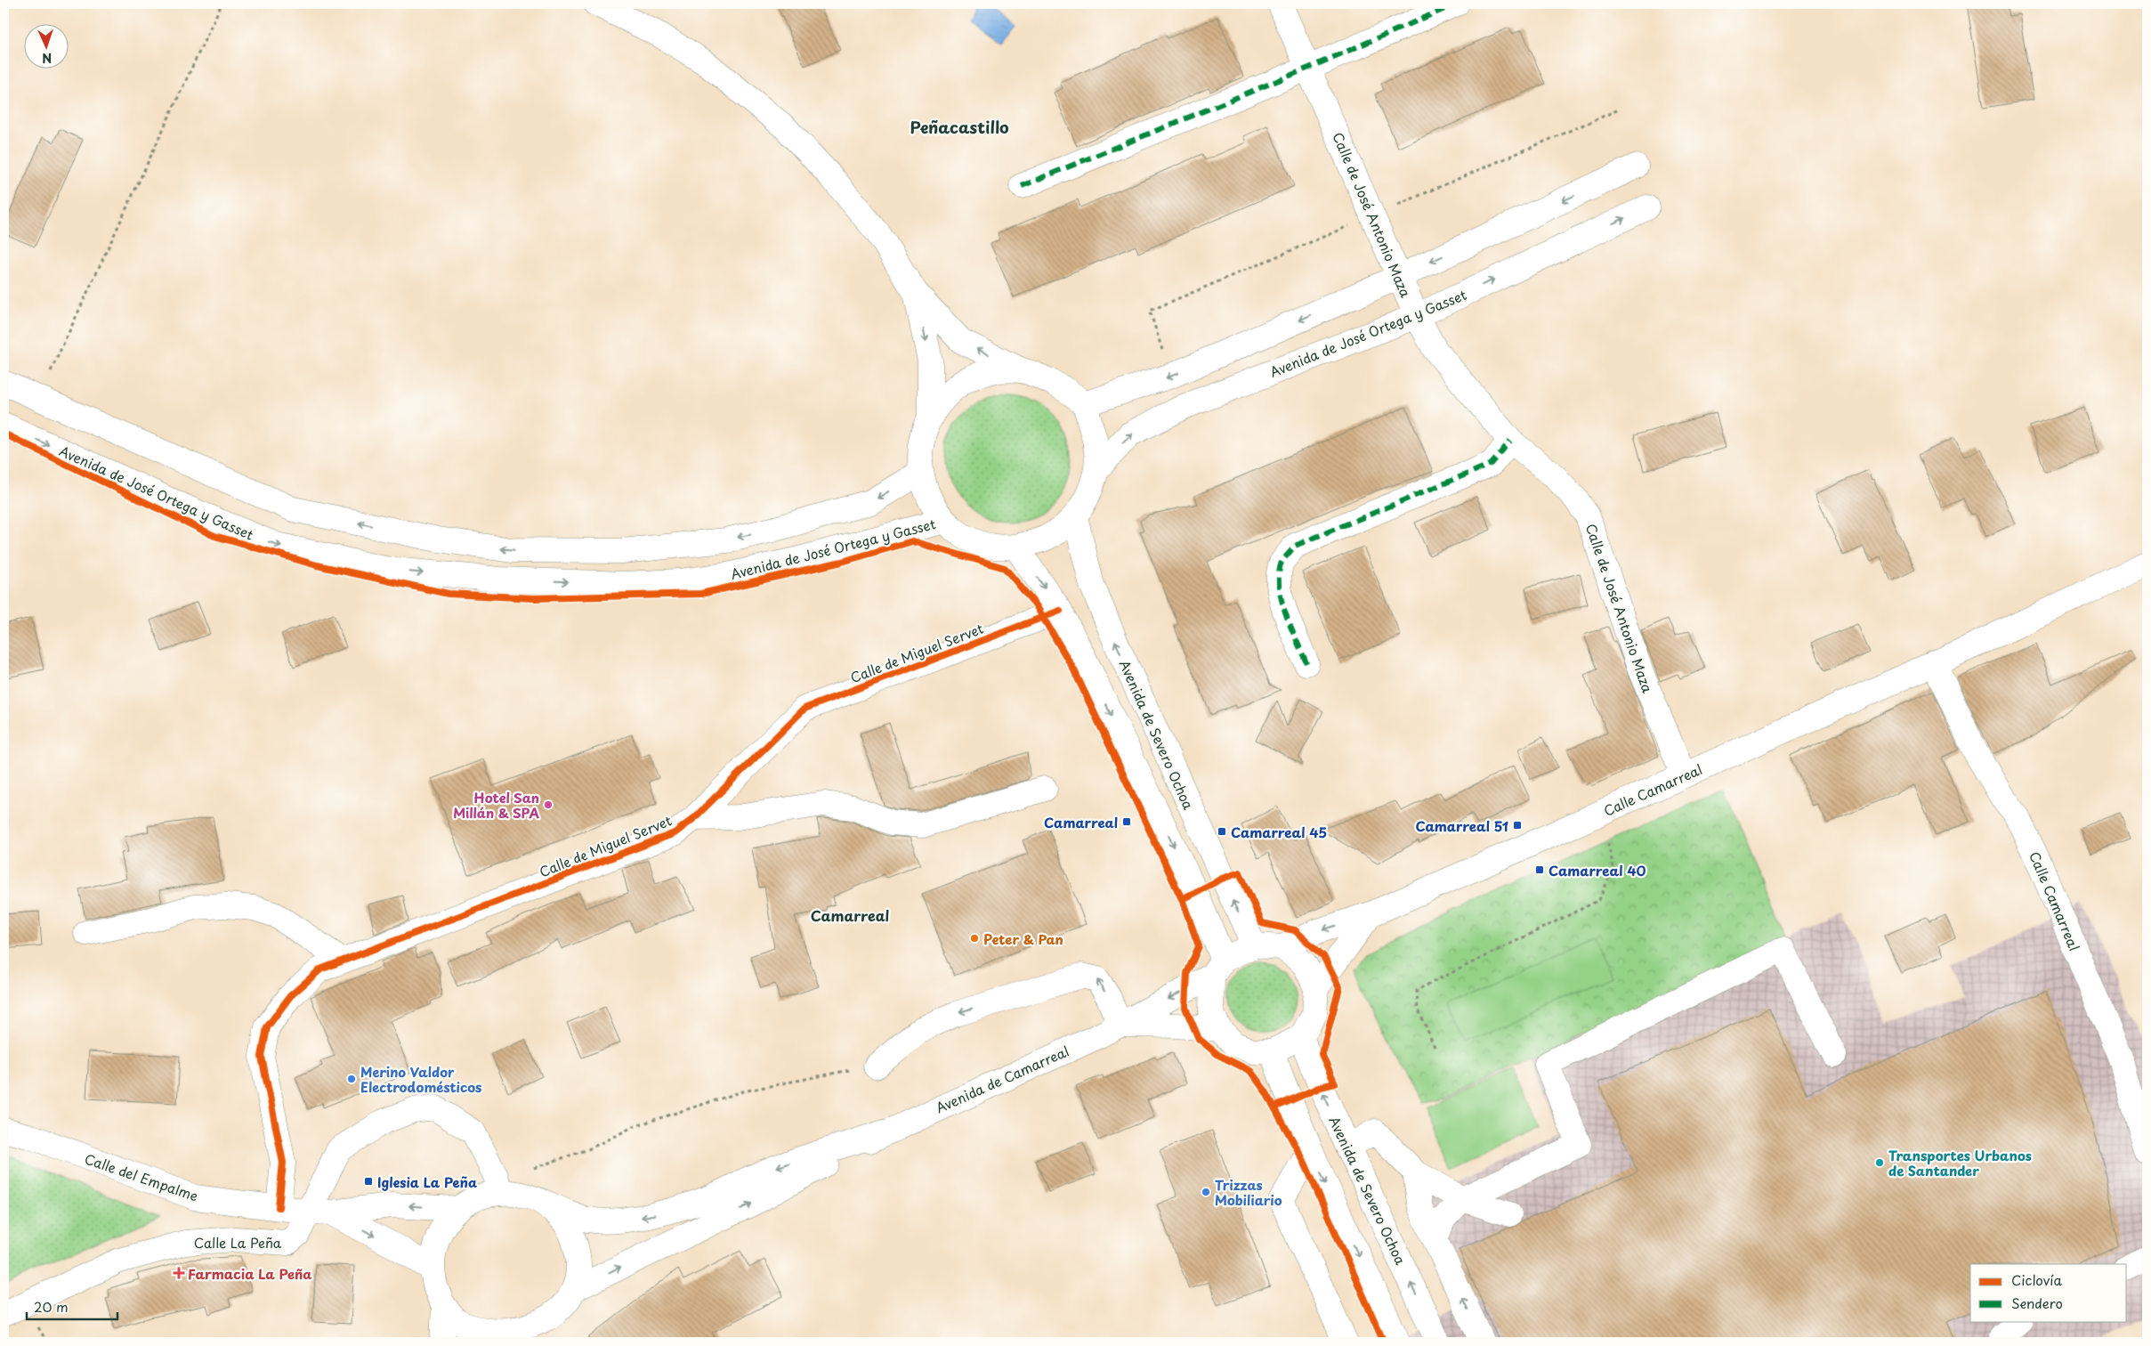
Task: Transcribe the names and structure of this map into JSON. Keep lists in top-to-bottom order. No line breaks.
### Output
{"streets":{"main road":["Calle de José Antonio Maza","Avenida de José Ortega y Gasset","Calle de Miguel Servet","Avenida de Severo Ochoa","Calle Camarreal","Avenida de Camarreal","Calle del Empalme","Calle La Peña"]},"crossings":[["Calle de José Antonio Maza","Avenida de José Ortega y Gasset"],["Calle de José Antonio Maza","Calle Camarreal"],["Calle de Miguel Servet","Calle del Empalme"],["Avenida de Severo Ochoa","Avenida de Camarreal"],["Calle del Empalme","Calle La Peña"]],"districts":["Peñacastillo","Camarreal"],"places":{"other":["Hotel San Millán & SPA","Peter & Pan","Merino Valdor Electrodomésticos","Transportes Urbanos de Santander","Trizzas Mobiliario"],"transit":["Camarreal","Camarreal 51","Camarreal 45","Camarreal 40","Iglesia La Peña"],"health":["Farmacia La Peña"]},"legend":["Ciclovía","Sendero"],"scale_bar":"20 m","north":"bottom"}
